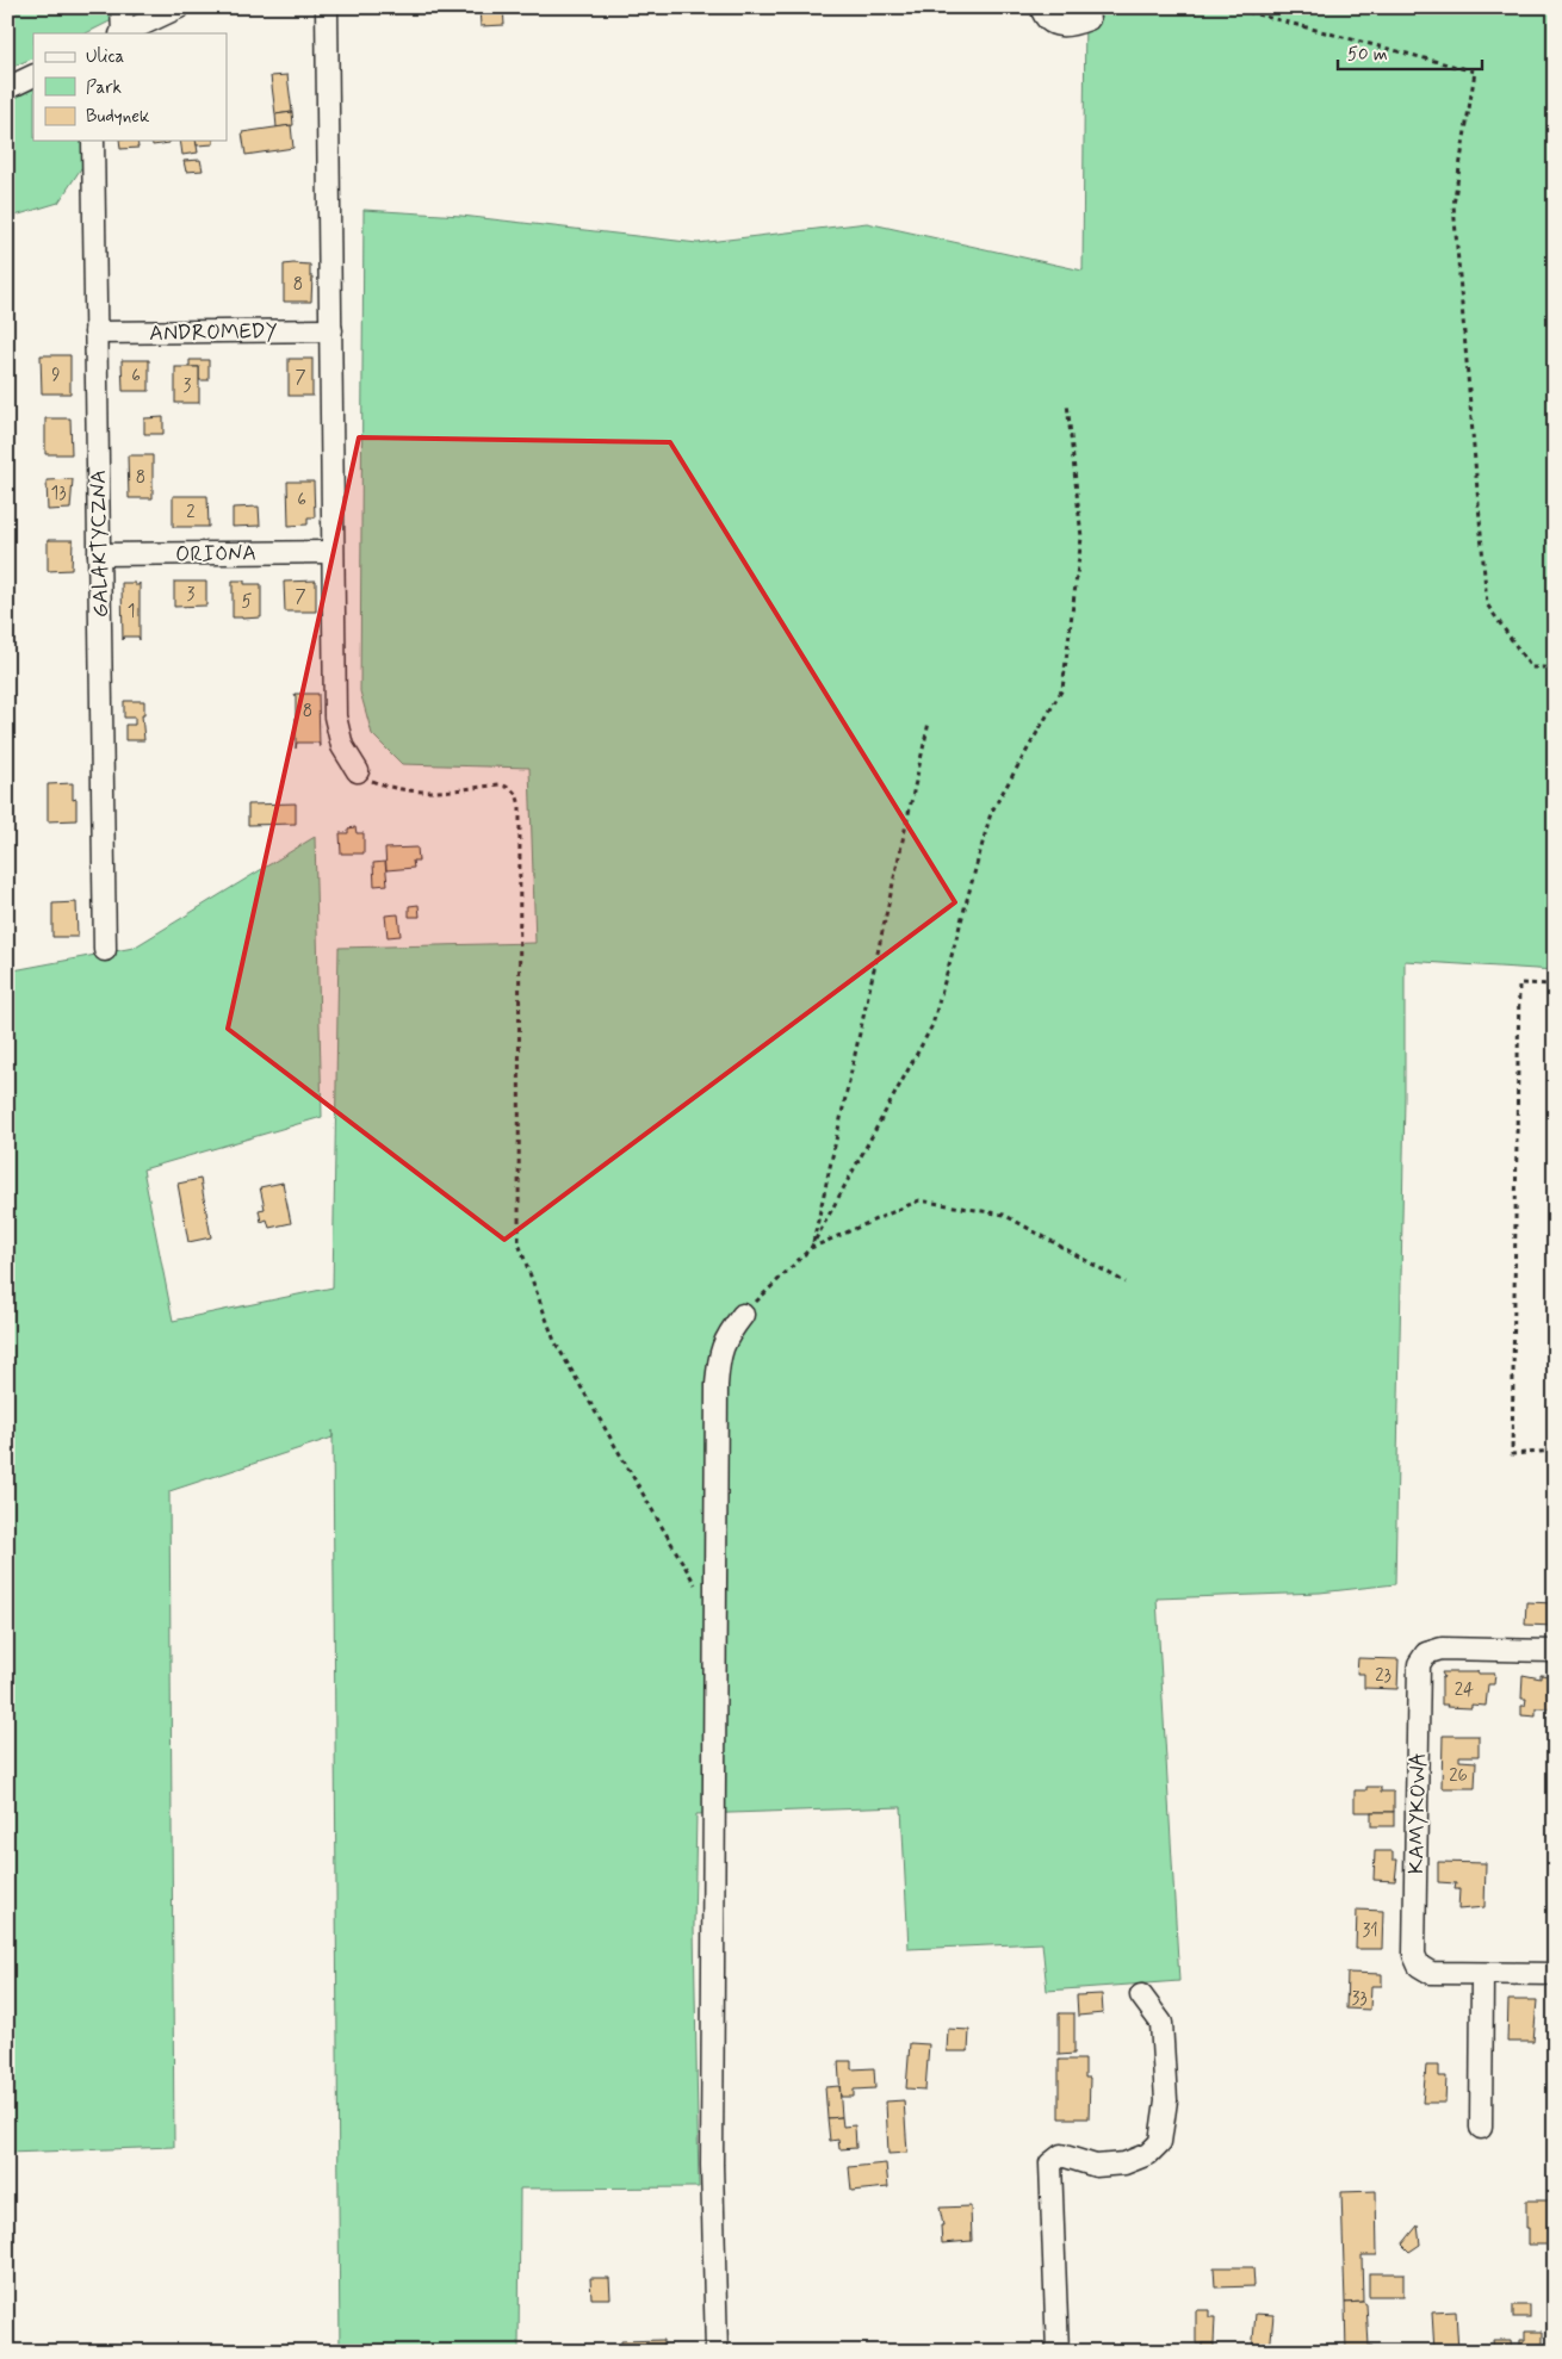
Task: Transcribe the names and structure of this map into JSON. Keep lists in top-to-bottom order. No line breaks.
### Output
{"streets":{"street":["ANDROMEDY","GALAKTYCZNA","ORIONA","KAMYKOWA"]},"crossings":[["ANDROMEDY","GALAKTYCZNA"],["GALAKTYCZNA","ORIONA"]],"house_numbers":["8","9","6","7","3","8","13","6","2","3","7","5","1","8","23","24","26","31","33"],"legend":["Ulica","Park","Budynek"],"scale_bar":"50 m"}
